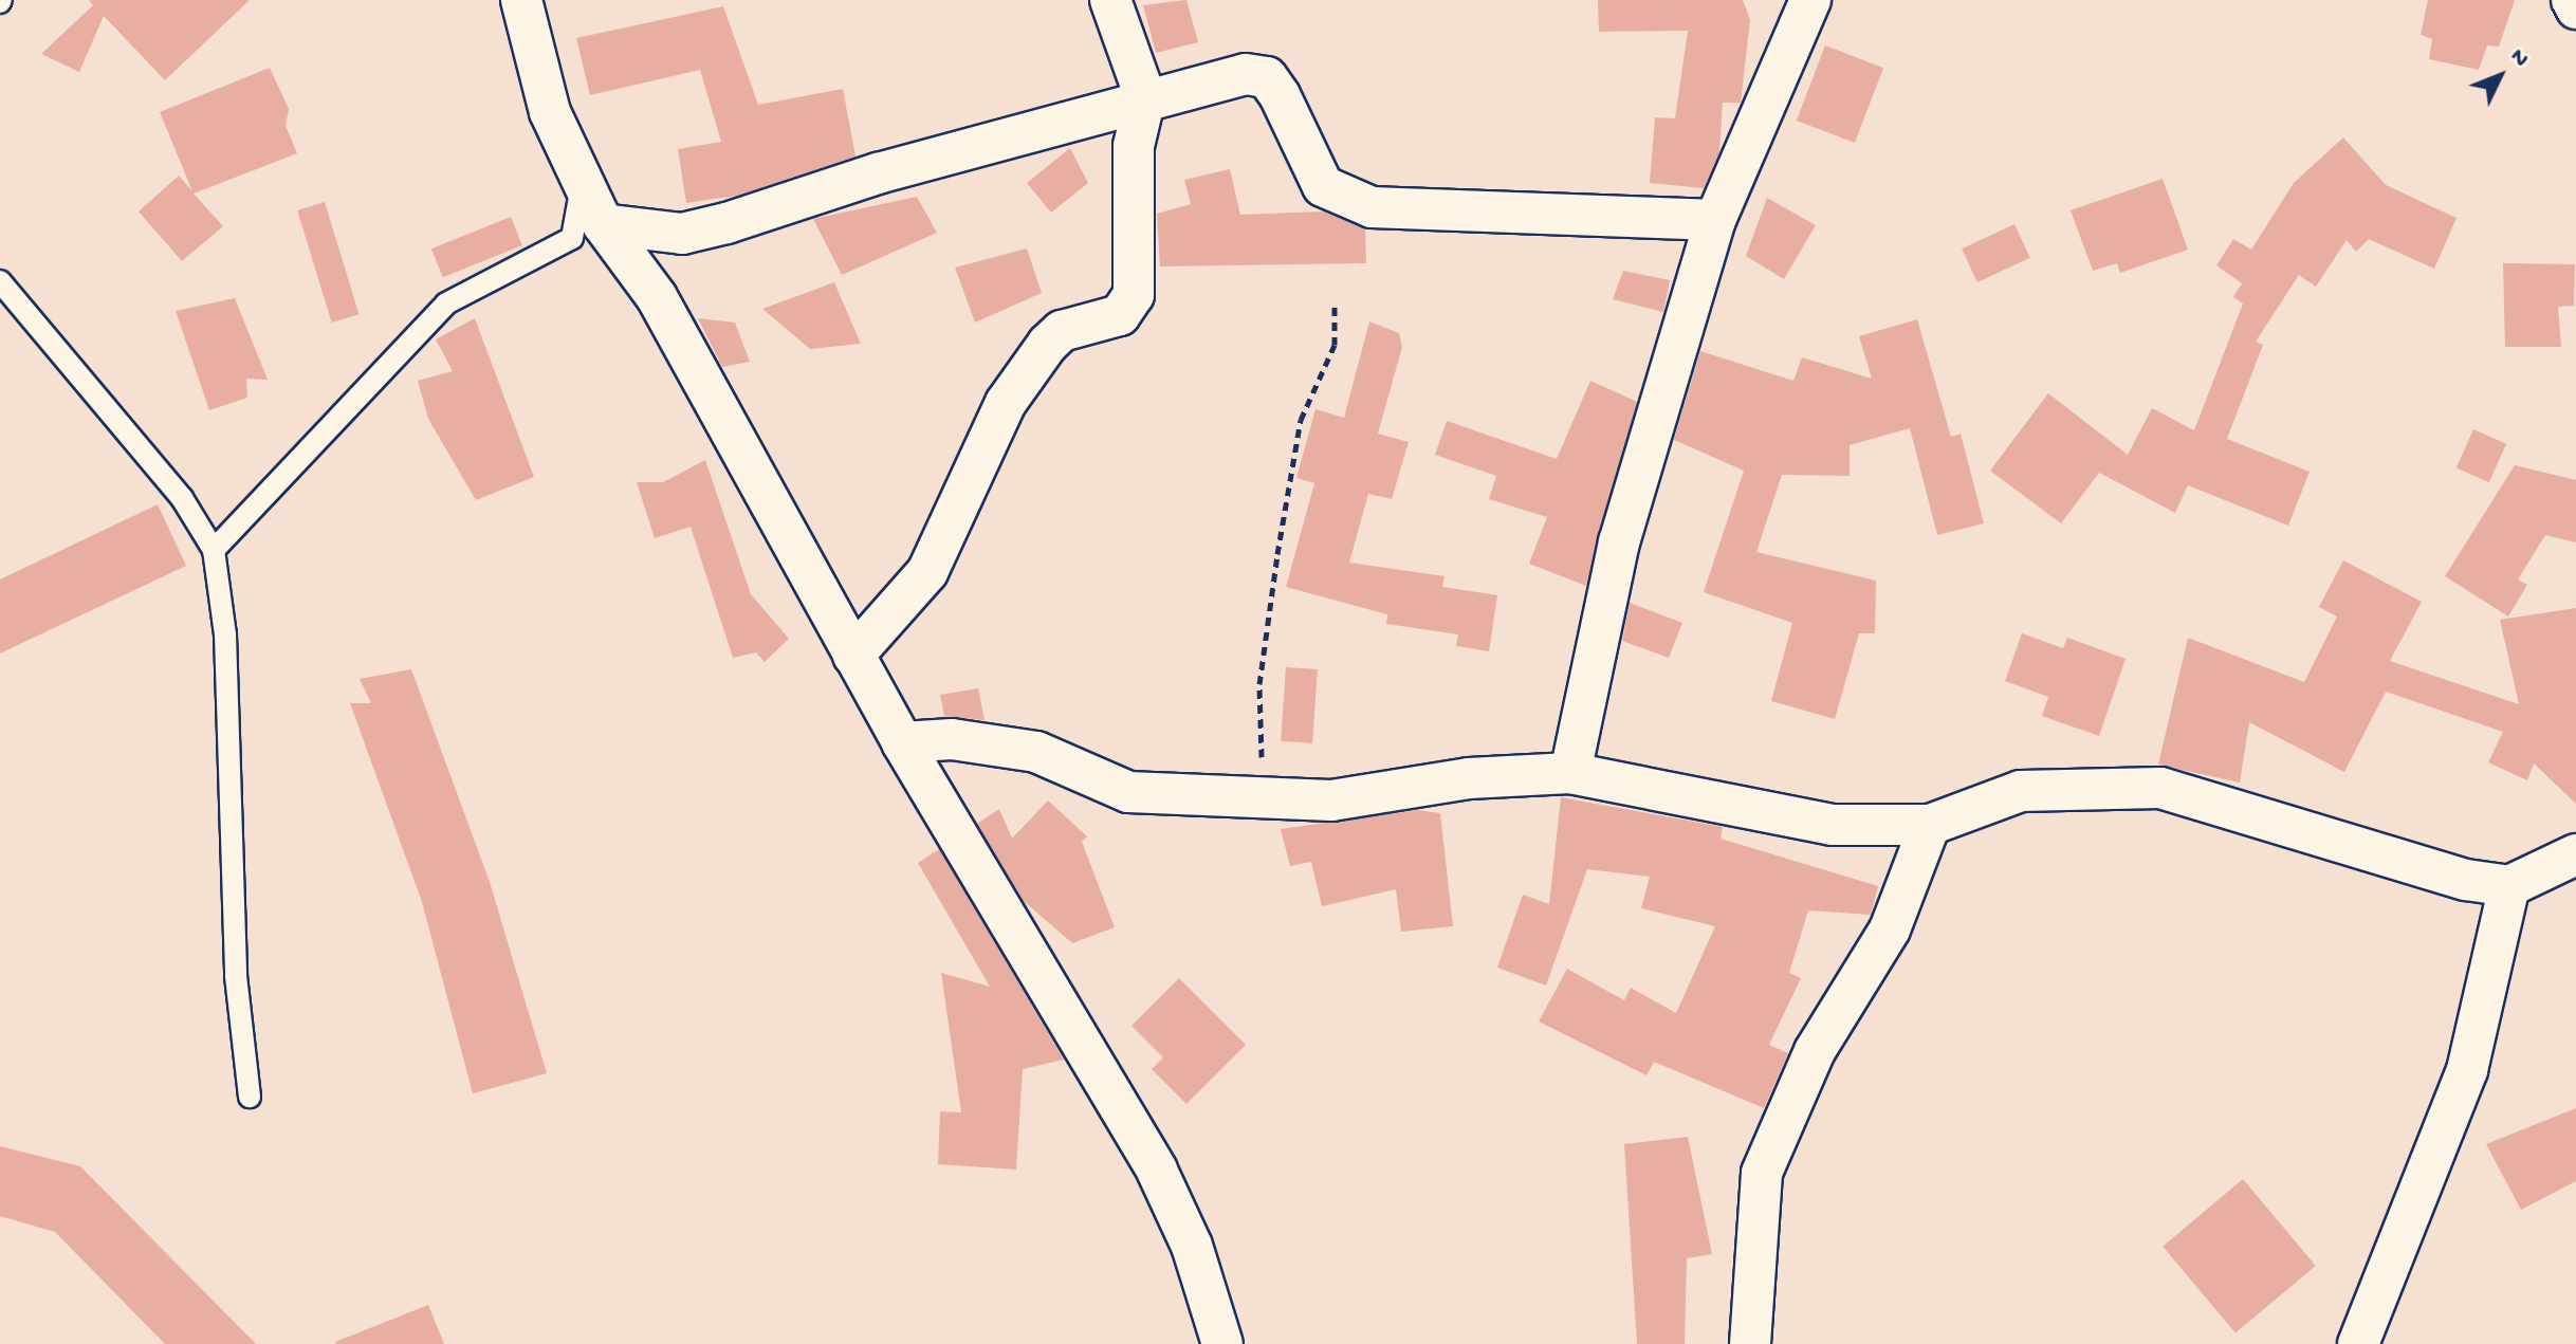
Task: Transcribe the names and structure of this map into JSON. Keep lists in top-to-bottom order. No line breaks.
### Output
{"north":"top right"}
